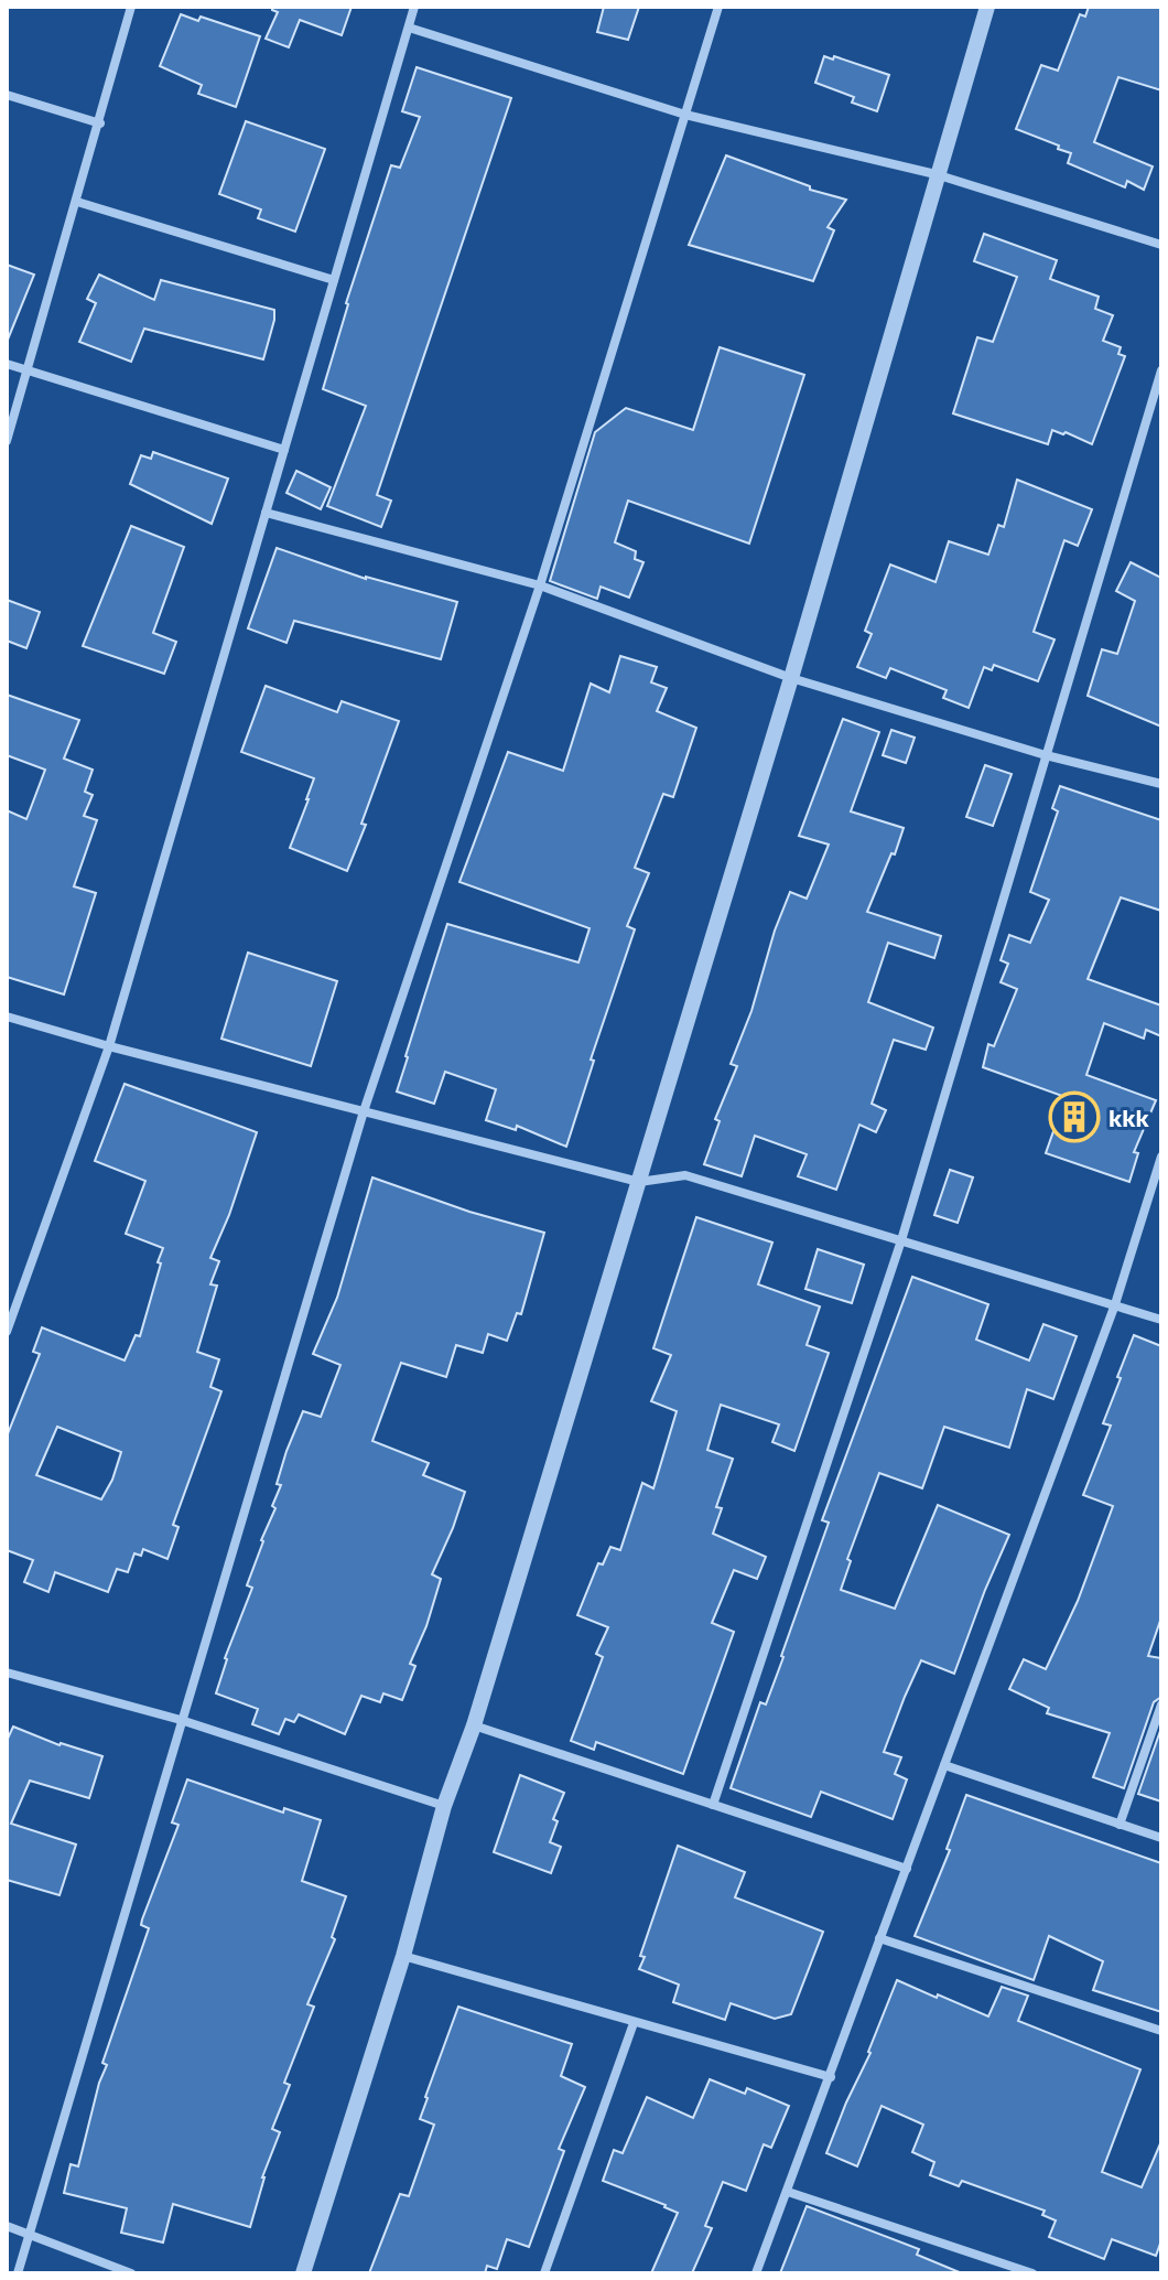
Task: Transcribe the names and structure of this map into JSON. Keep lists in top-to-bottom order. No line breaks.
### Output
{"places":{"building":["kkk"]}}
